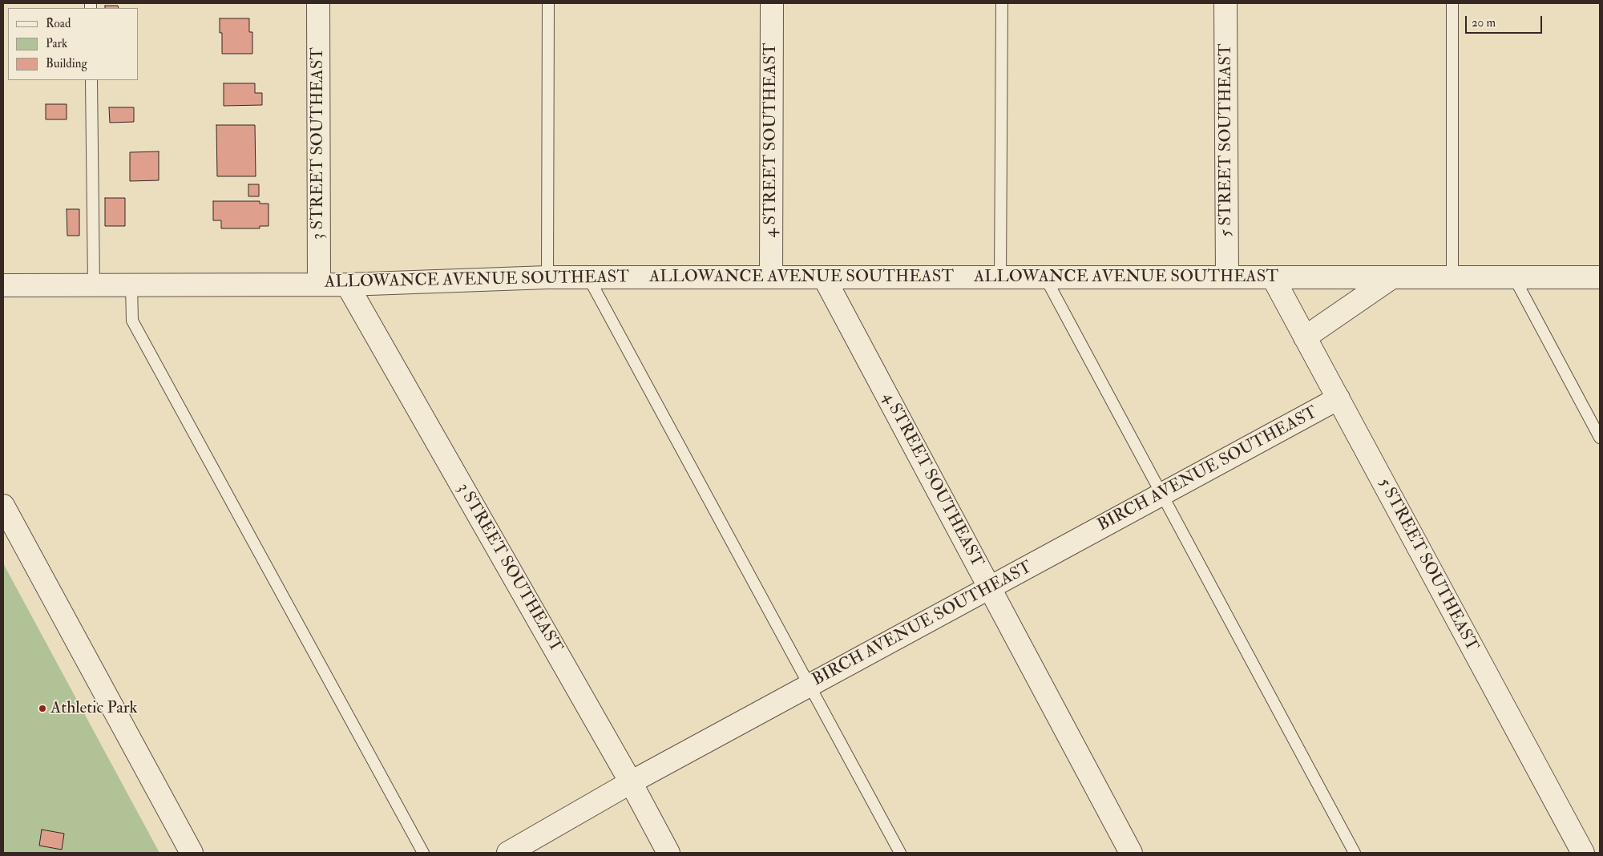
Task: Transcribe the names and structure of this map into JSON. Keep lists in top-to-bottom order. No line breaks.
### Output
{"streets":{"street":["4 STREET SOUTHEAST","5 STREET SOUTHEAST","3 STREET SOUTHEAST","ALLOWANCE AVENUE SOUTHEAST","BIRCH AVENUE SOUTHEAST"]},"crossings":[["4 STREET SOUTHEAST","ALLOWANCE AVENUE SOUTHEAST"],["4 STREET SOUTHEAST","BIRCH AVENUE SOUTHEAST"],["5 STREET SOUTHEAST","ALLOWANCE AVENUE SOUTHEAST"],["5 STREET SOUTHEAST","BIRCH AVENUE SOUTHEAST"],["3 STREET SOUTHEAST","ALLOWANCE AVENUE SOUTHEAST"],["3 STREET SOUTHEAST","BIRCH AVENUE SOUTHEAST"]],"places":["Athletic Park"],"legend":["Road","Park","Building"],"scale_bar":"20 m"}
